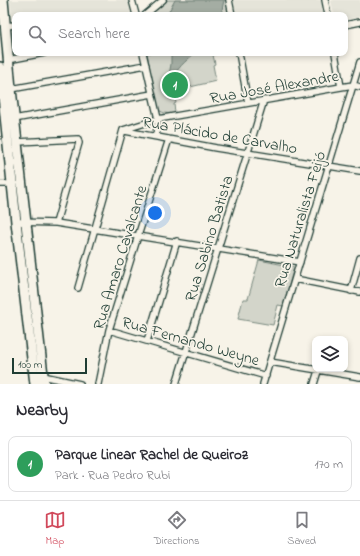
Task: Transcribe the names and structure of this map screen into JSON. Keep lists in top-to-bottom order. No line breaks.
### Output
{"streets":{"street":["Rua José Alexandre","Rua Plácido de Carvalho","Rua Naturalista Feijó","Rua Sabino Batista","Rua Amaro Cavalcante","Rua Fernando Weyne"]},"crossings":[["Rua José Alexandre","Rua Plácido de Carvalho"],["Rua José Alexandre","Rua Naturalista Feijó"],["Rua José Alexandre","Rua Sabino Batista"],["Rua Plácido de Carvalho","Rua Naturalista Feijó"],["Rua Plácido de Carvalho","Rua Sabino Batista"],["Rua Plácido de Carvalho","Rua Amaro Cavalcante"],["Rua Naturalista Feijó","Rua Fernando Weyne"],["Rua Sabino Batista","Rua Fernando Weyne"],["Rua Amaro Cavalcante","Rua Fernando Weyne"]],"scale_bar":"100 m","page":{"search":"Search here","pins":"1","scale":"100 m","heading":"Nearby","list":[{"mark":"1","name":"Parque Linear Rachel de Queiroz","note":"Park · Rua Pedro Rubi","value":"170 m"}],"nav":["Map","Directions","Saved"]}}
